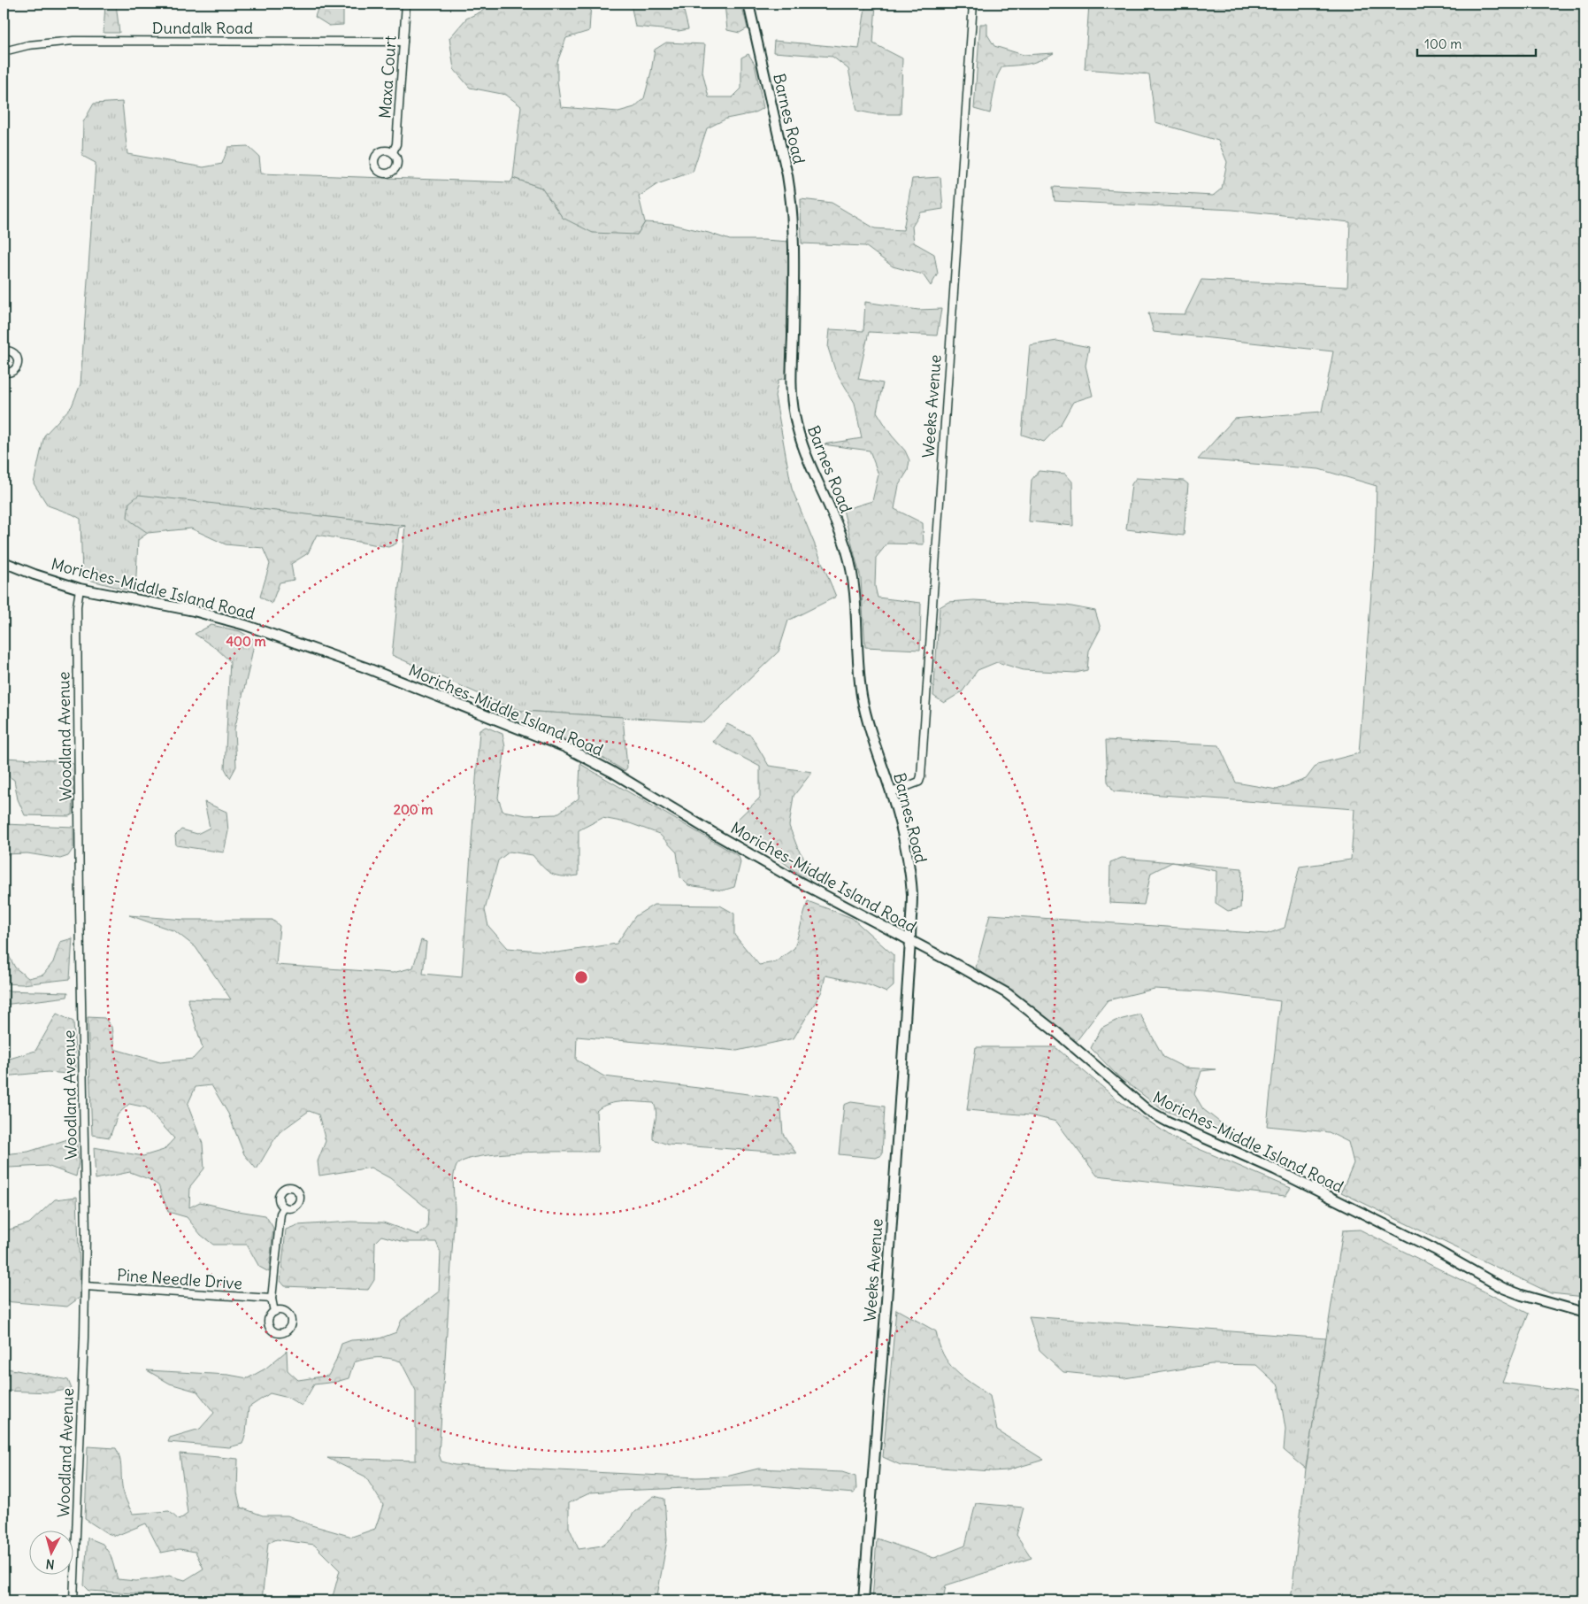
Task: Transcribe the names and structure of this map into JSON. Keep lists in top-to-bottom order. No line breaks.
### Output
{"streets":{"main road":["Barnes Road","Weeks Avenue","Moriches-Middle Island Road"],"street":["Dundalk Road","Maxa Court","Woodland Avenue","Pine Needle Drive"]},"crossings":[["Dundalk Road","Maxa Court"],["Barnes Road","Weeks Avenue"],["Barnes Road","Moriches-Middle Island Road"],["Weeks Avenue","Moriches-Middle Island Road"],["Moriches-Middle Island Road","Woodland Avenue"],["Woodland Avenue","Pine Needle Drive"]],"scale_bar":"100 m","north":"bottom","rings":["400 m","200 m"]}
